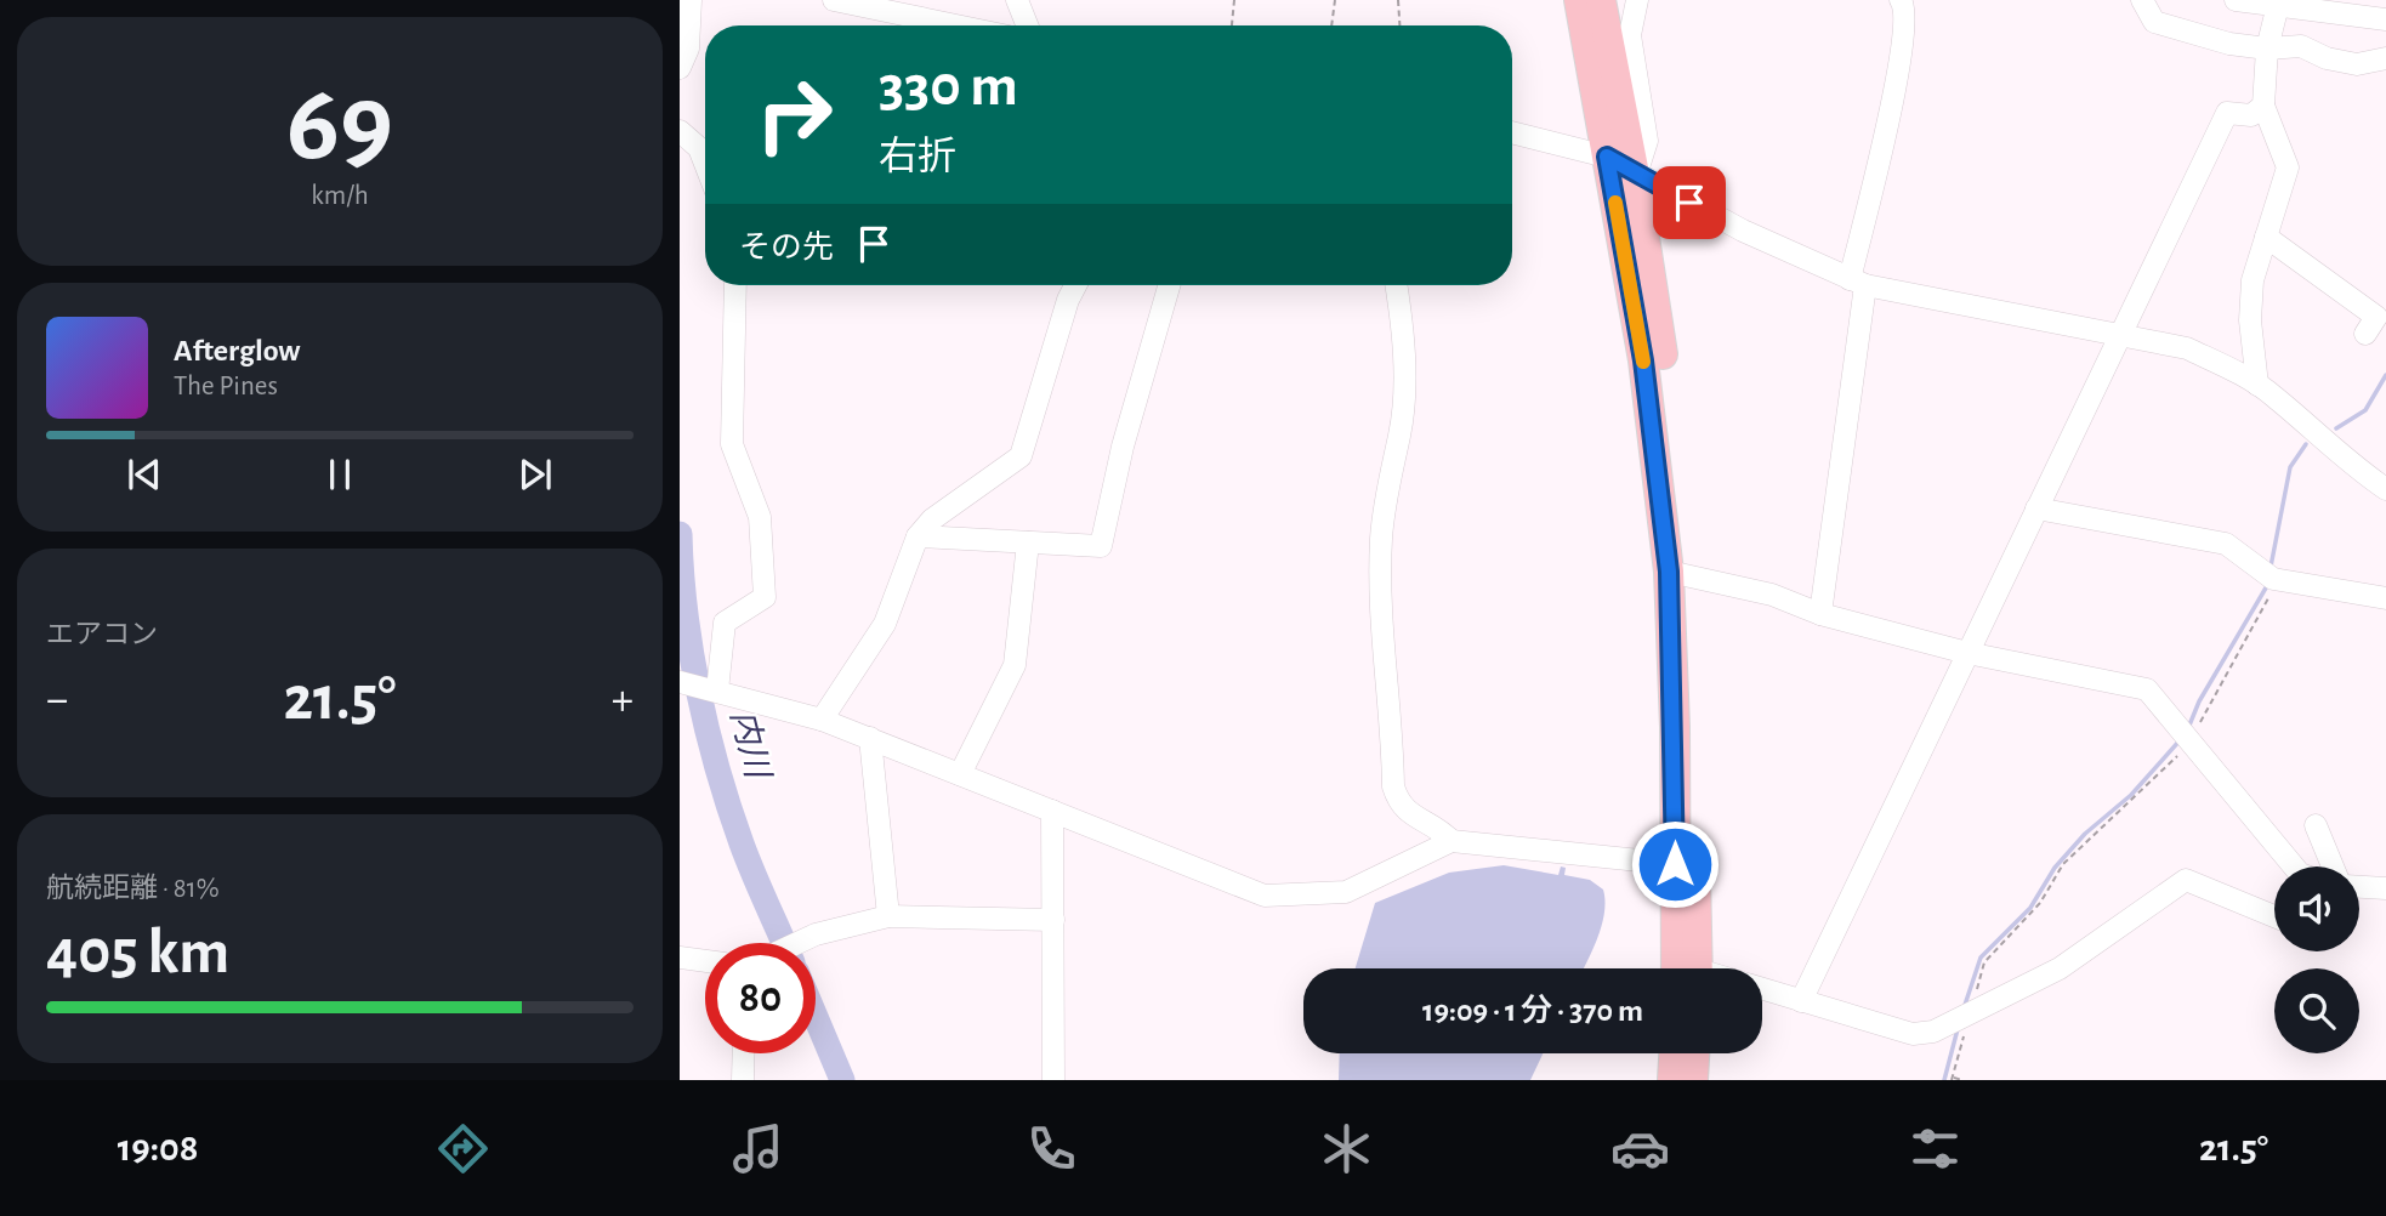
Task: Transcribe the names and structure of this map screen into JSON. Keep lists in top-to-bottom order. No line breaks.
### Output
{"water":["内川"],"page":{"tile":[["69","km/h"],"エアコン",["航続距離 · 81%","405 km"]],"turn":["330 m","右折"],"then":"その先","song":["Afterglow","The Pines"],"heat":["−","21.5°","+"],"limit":"80","trip":"19:09 · 1 分 · 370 m","tabs":["19:08","21.5°"]}}
